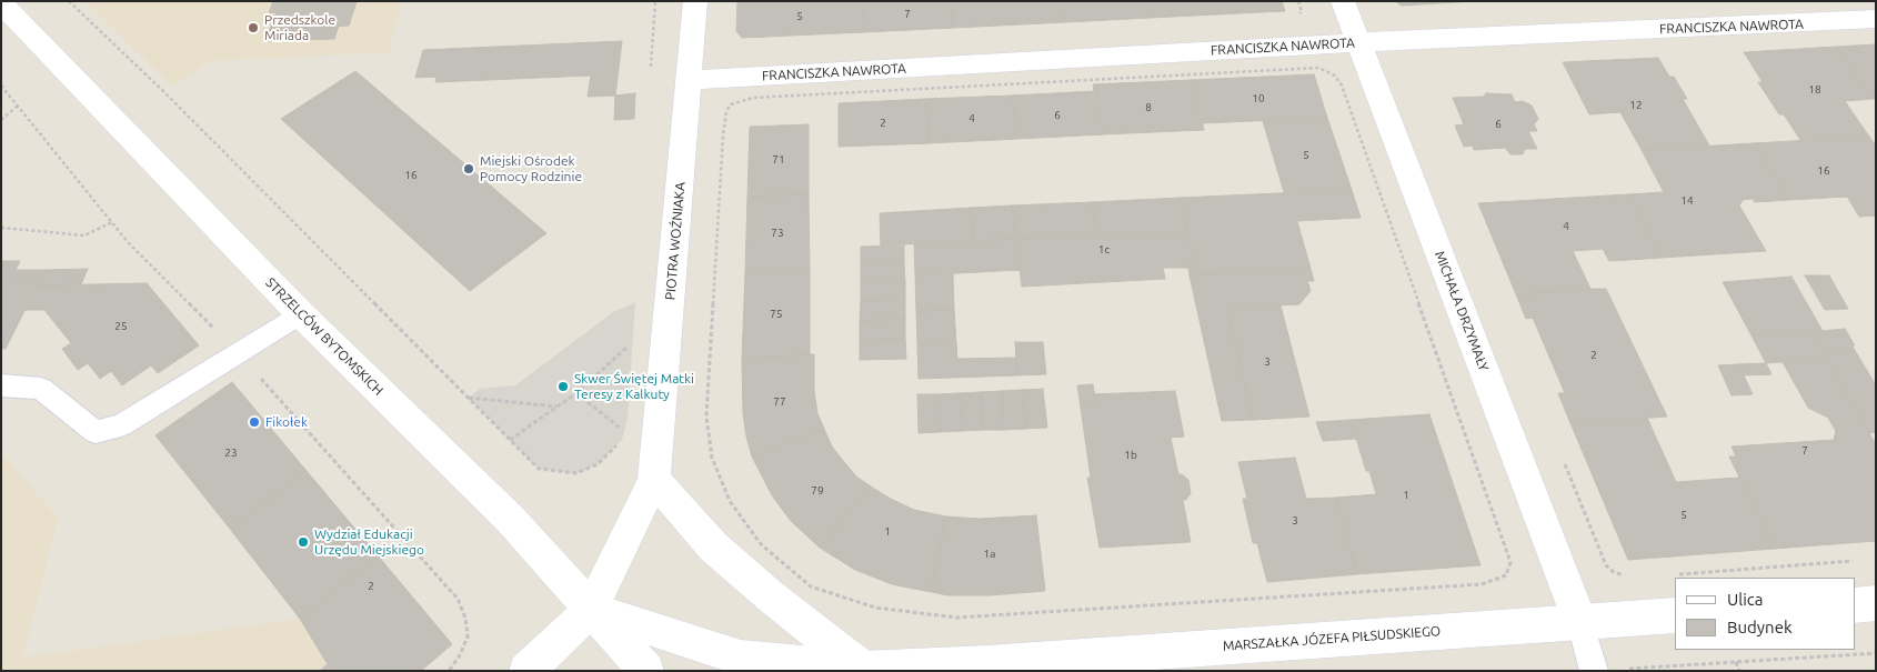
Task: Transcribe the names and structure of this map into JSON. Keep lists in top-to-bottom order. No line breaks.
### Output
{"streets":{"street":["FRANCISZKA NAWROTA","PIOTRA WOŹNIAKA","MICHAŁA DRZYMAŁY","STRZELCÓW BYTOMSKICH","MARSZAŁKA JÓZEFA PIŁSUDSKIEGO"]},"crossings":[["FRANCISZKA NAWROTA","PIOTRA WOŹNIAKA"],["FRANCISZKA NAWROTA","MICHAŁA DRZYMAŁY"],["PIOTRA WOŹNIAKA","STRZELCÓW BYTOMSKICH"],["PIOTRA WOŹNIAKA","MARSZAŁKA JÓZEFA PIŁSUDSKIEGO"],["MICHAŁA DRZYMAŁY","MARSZAŁKA JÓZEFA PIŁSUDSKIEGO"],["STRZELCÓW BYTOMSKICH","MARSZAŁKA JÓZEFA PIŁSUDSKIEGO"]],"places":["Przedszkole Miriada","Miejski Ośrodek Pomocy Rodzinie","Skwer Świętej Matki Teresy z Kalkuty","Fikołek","Wydział Edukacji Urzędu Miejskiego"],"house_numbers":["7","5","18","10","12","8","6","4","2","6","5","71","16","16","14","4","73","1c","75","25","2","3","77","7","23","1b","79","1","5","3","1","1a","2"],"legend":["Ulica","Budynek"]}
